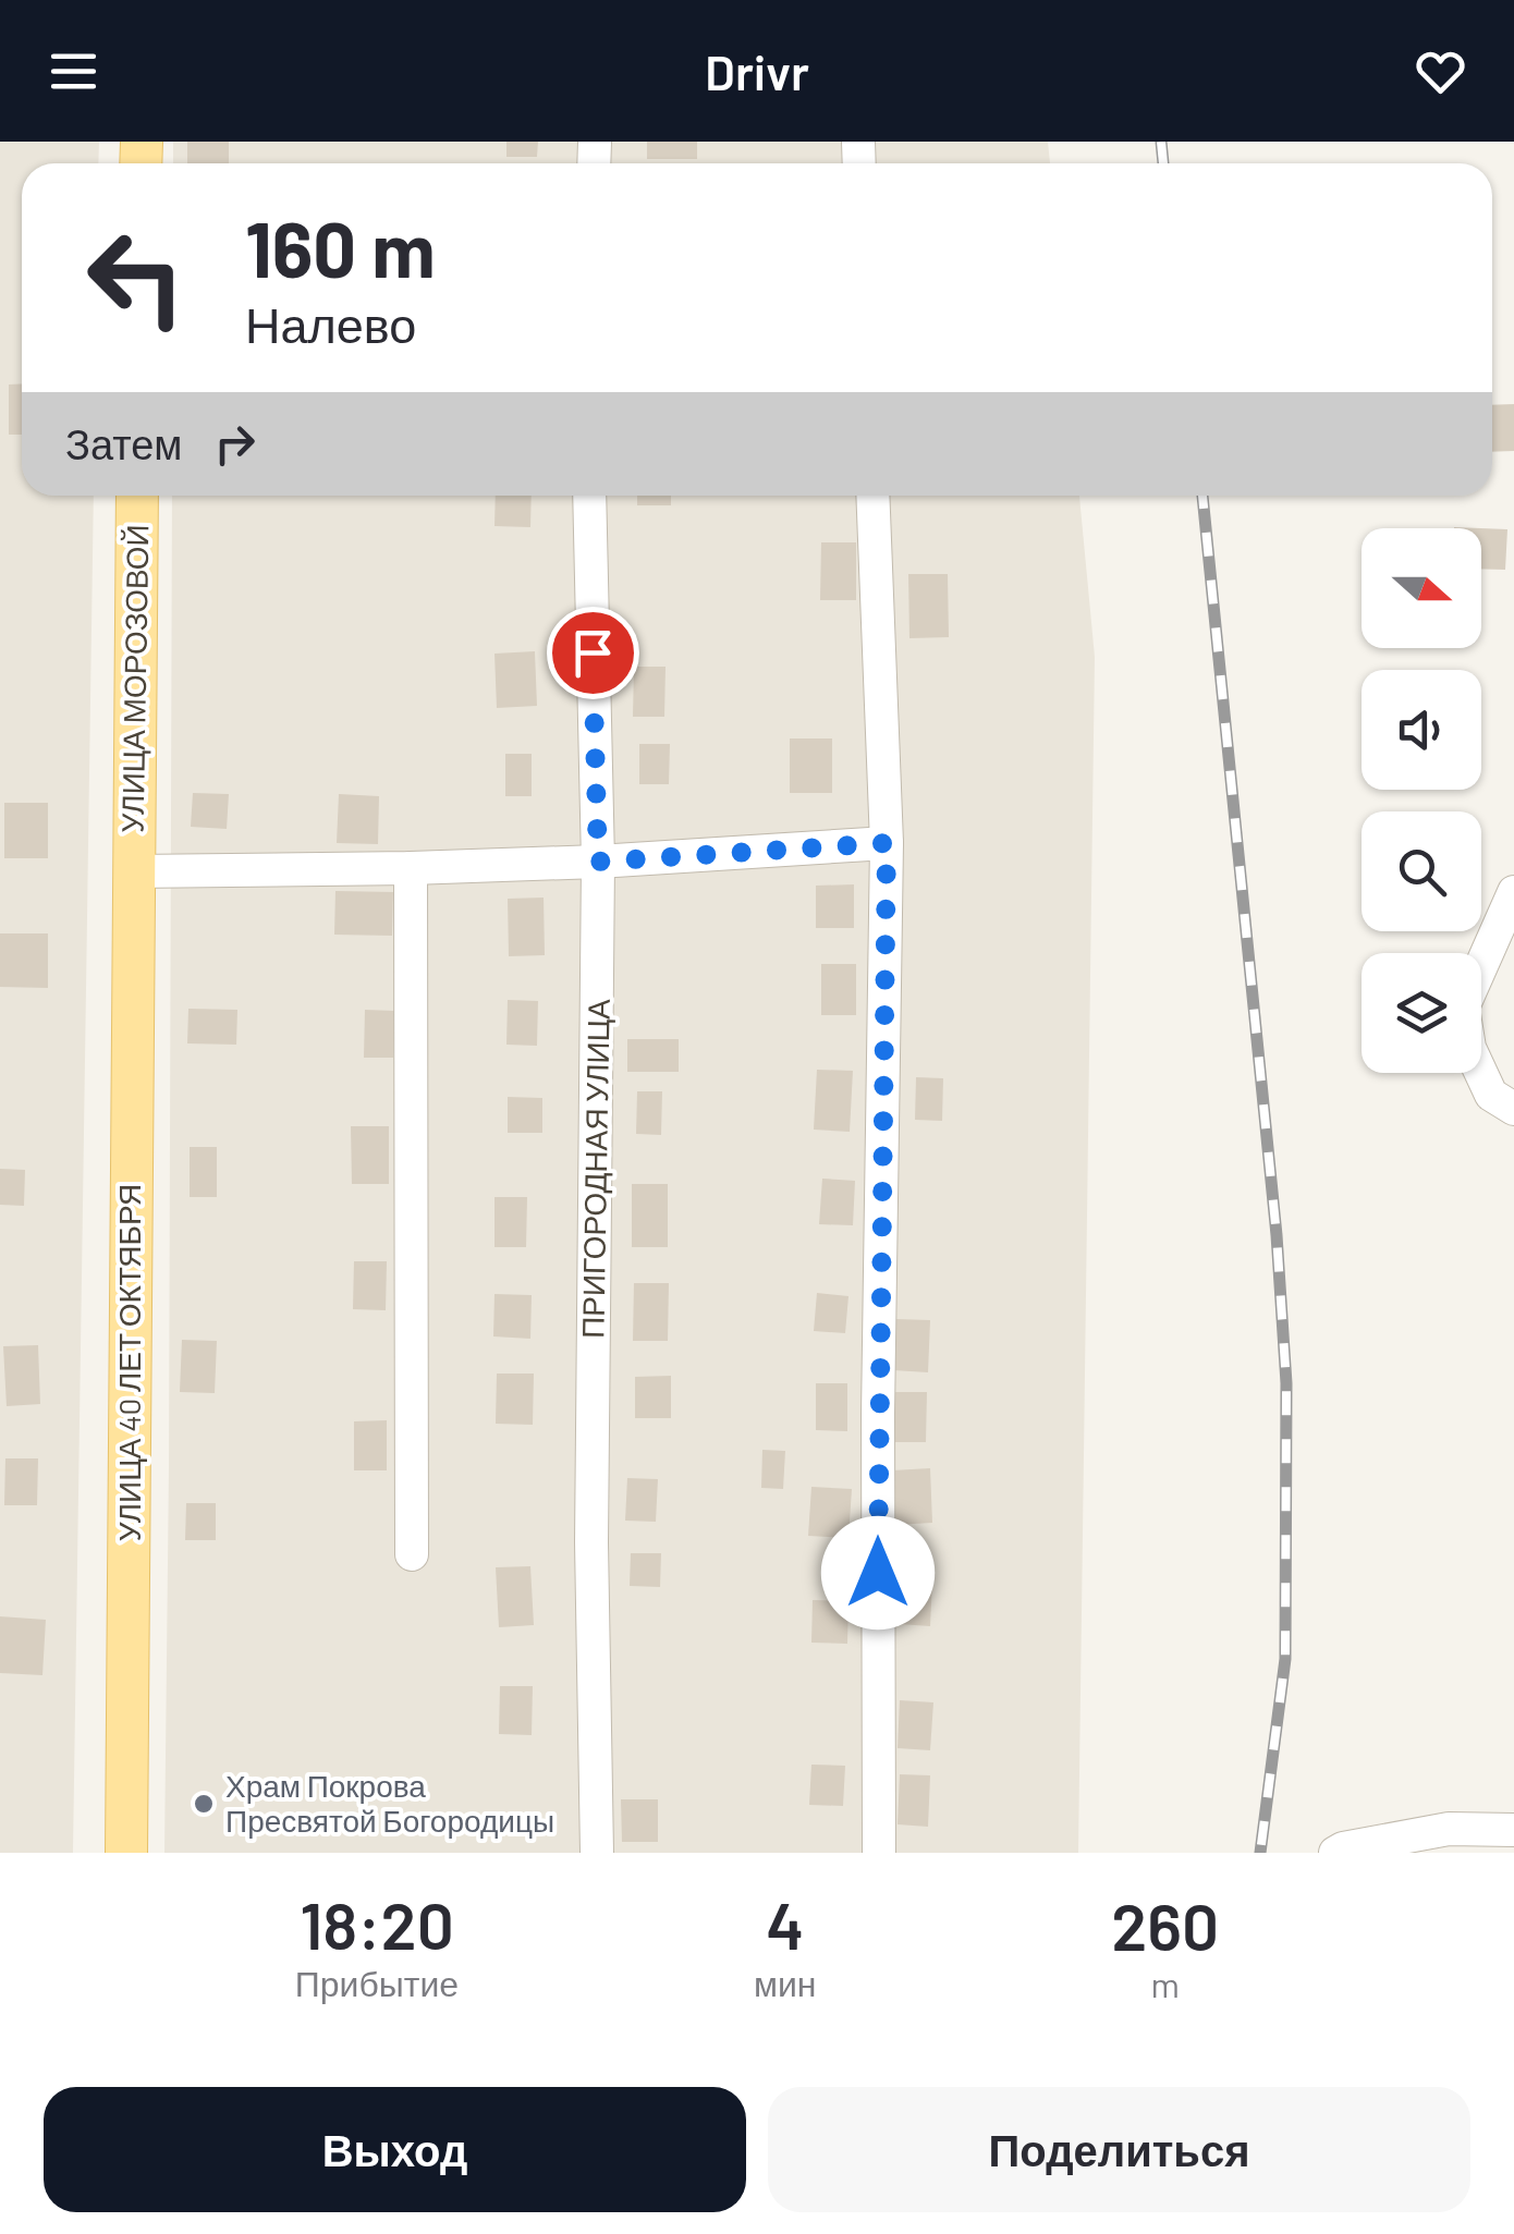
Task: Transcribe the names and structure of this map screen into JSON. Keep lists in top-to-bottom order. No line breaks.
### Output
{"streets":{"main road":["УЛИЦА МОРОЗОВОЙ","УЛИЦА 40 ЛЕТ ОКТЯБРЯ"],"street":["ПРИГОРОДНАЯ УЛИЦА"]},"crossings":[["УЛИЦА МОРОЗОВОЙ","УЛИЦА 40 ЛЕТ ОКТЯБРЯ"]],"places":["Храм Покрова Пресвятой Богородицы"],"north":"right","page":{"header":"Drivr","turn":["160 m","Налево"],"then":"Затем","eta":["18:20","Прибытие","4","мин","260","m"],"buttons":["Выход","Поделиться"]}}
